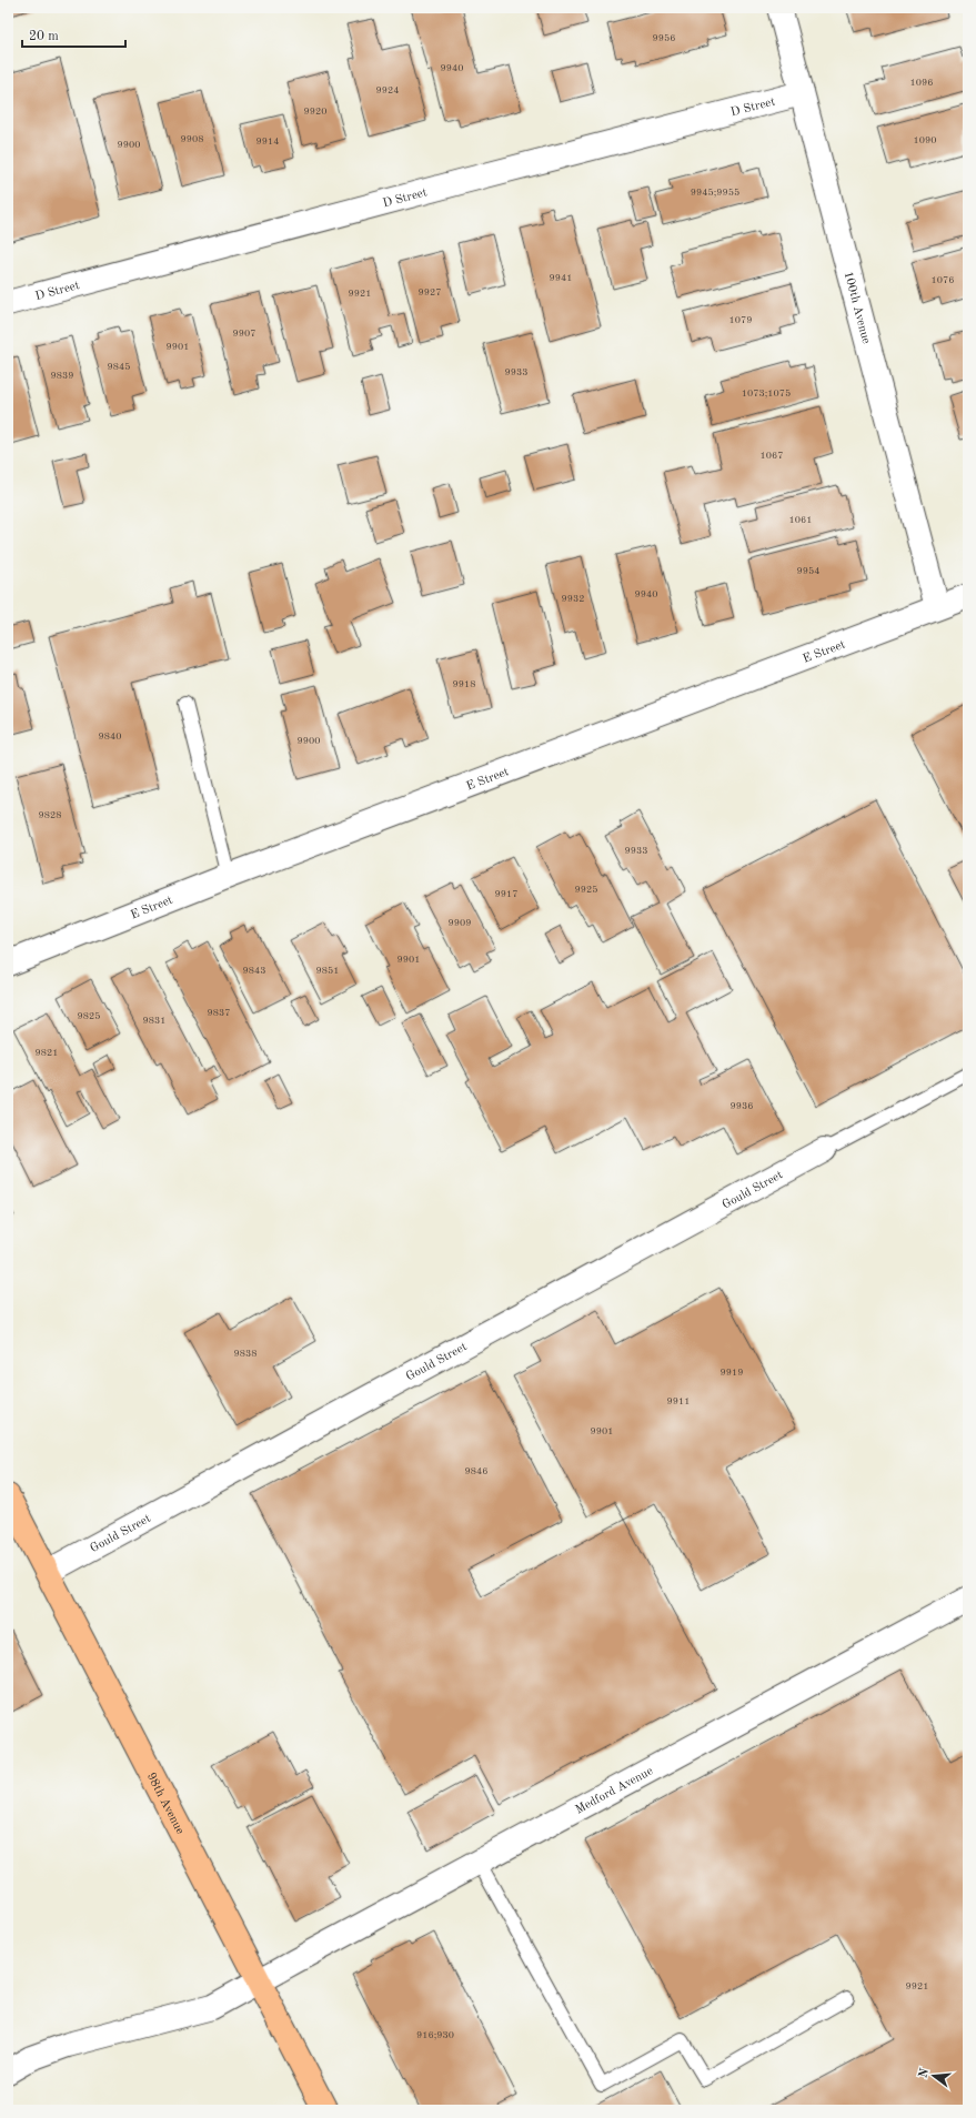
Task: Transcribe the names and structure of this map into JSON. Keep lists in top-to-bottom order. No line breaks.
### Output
{"streets":{"main road":["98th Avenue"],"street":["D Street","100th Avenue","E Street","Gould Street","Medford Avenue"]},"crossings":[["D Street","100th Avenue"],["100th Avenue","E Street"],["Gould Street","98th Avenue"],["Medford Avenue","98th Avenue"]],"house_numbers":["9956","9940","1096","9924","9920","9908","1090","9914","9900","9945;9955","9941","1076","9927","9921","1079","9907","9901","9845","9933","9839","1073;1075","1067","1061","9954","9940","9932","9918","9840","9900","9828","9933","9925","9917","9909","9901","9843","9851","9837","9825","9831","9821","9936","9838","9919","9911","9901","9846","9921","916;930"],"scale_bar":"20 m","north":"left"}
